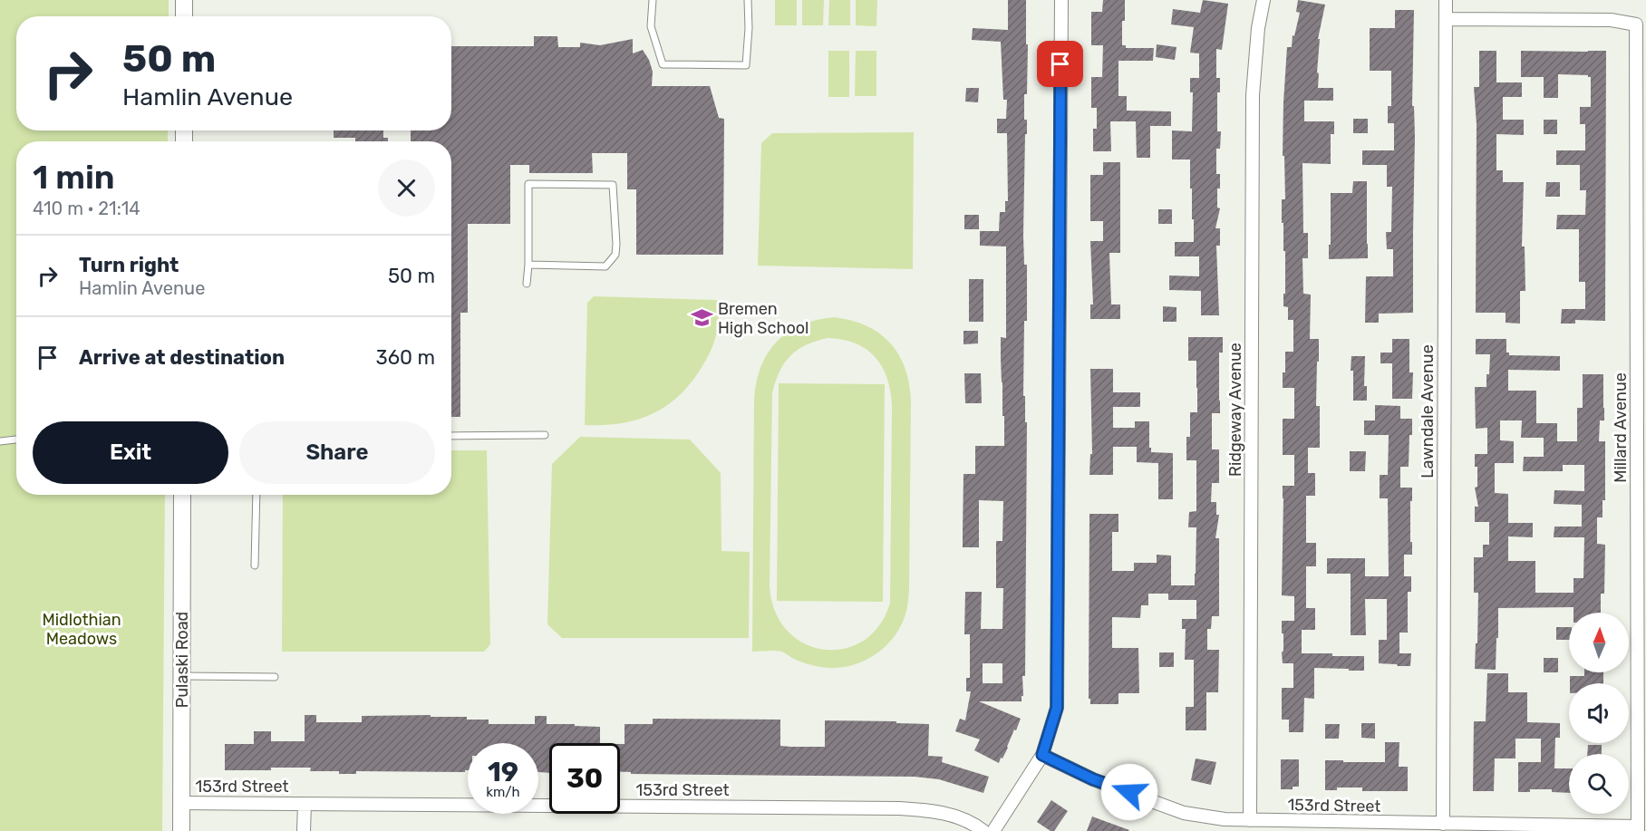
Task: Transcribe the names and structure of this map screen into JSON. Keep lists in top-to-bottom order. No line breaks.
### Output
{"streets":{"main road":["Pulaski Road"],"street":["Ridgeway Avenue","Lawndale Avenue","Millard Avenue","153rd Street"]},"crossings":[["Ridgeway Avenue","153rd Street"],["Lawndale Avenue","Millard Avenue"],["Lawndale Avenue","153rd Street"],["Millard Avenue","153rd Street"],["Pulaski Road","153rd Street"]],"parks":["Midlothian Meadows"],"places":{"school or university":["Bremen High School"]},"north":"top","page":{"turn":["50 m","Hamlin Avenue"],"heading":["1 min","410 m · 21:14"],"list":[{"name":"Turn right","note":"Hamlin Avenue","value":"50 m"},{"name":"Arrive at destination","value":"360 m"}],"buttons":["Exit","Share"],"speed":"19 km/h","limit":"30"}}
